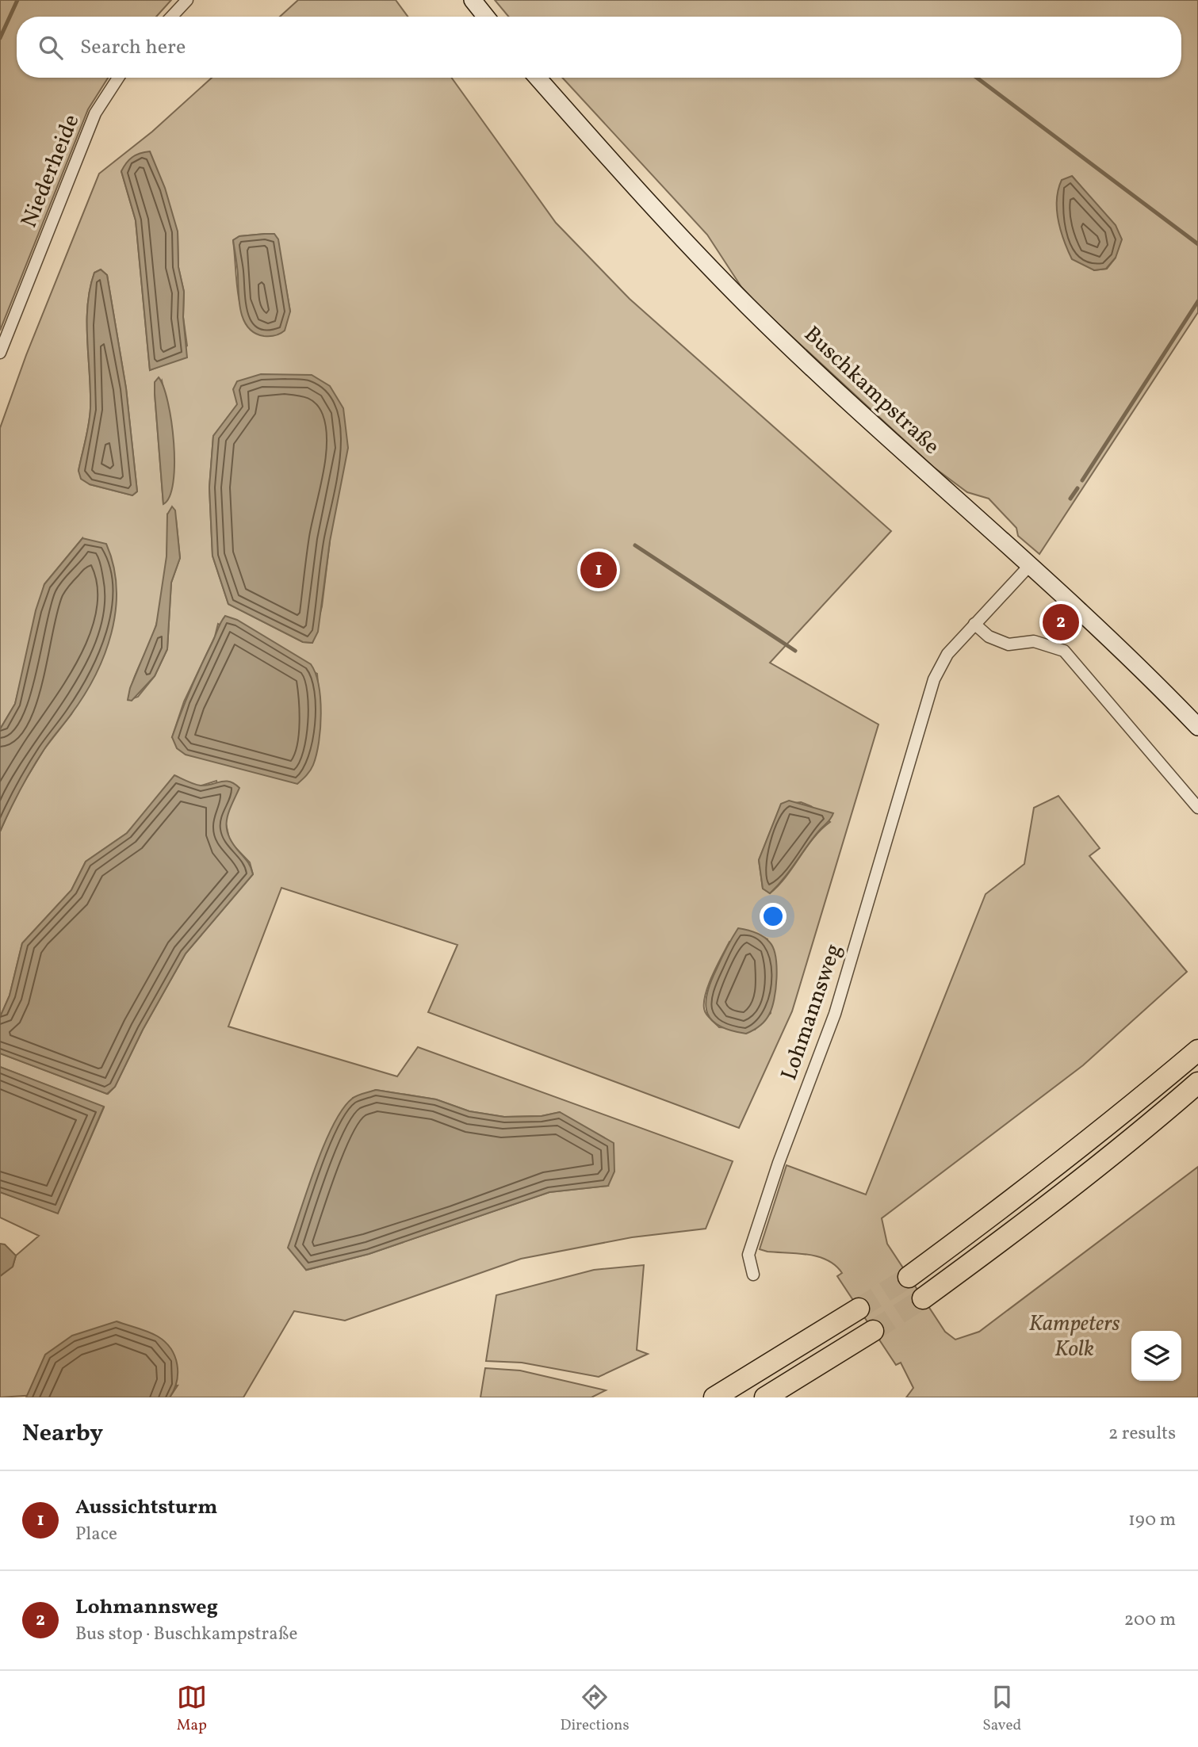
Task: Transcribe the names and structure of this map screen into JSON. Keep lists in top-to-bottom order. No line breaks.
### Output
{"streets":{"main road":["Buschkampstraße"],"street":["Niederheide","Lohmannsweg"]},"crossings":[["Buschkampstraße","Lohmannsweg"]],"parks":["Kampeters Kolk"],"page":{"search":"Search here","pins":["1","2"],"heading":["Nearby","2 results"],"list":[{"mark":"1","name":"Aussichtsturm","note":"Place","value":"190 m"},{"mark":"2","name":"Lohmannsweg","note":"Bus stop · Buschkampstraße","value":"200 m"}],"nav":["Map","Directions","Saved"]}}
